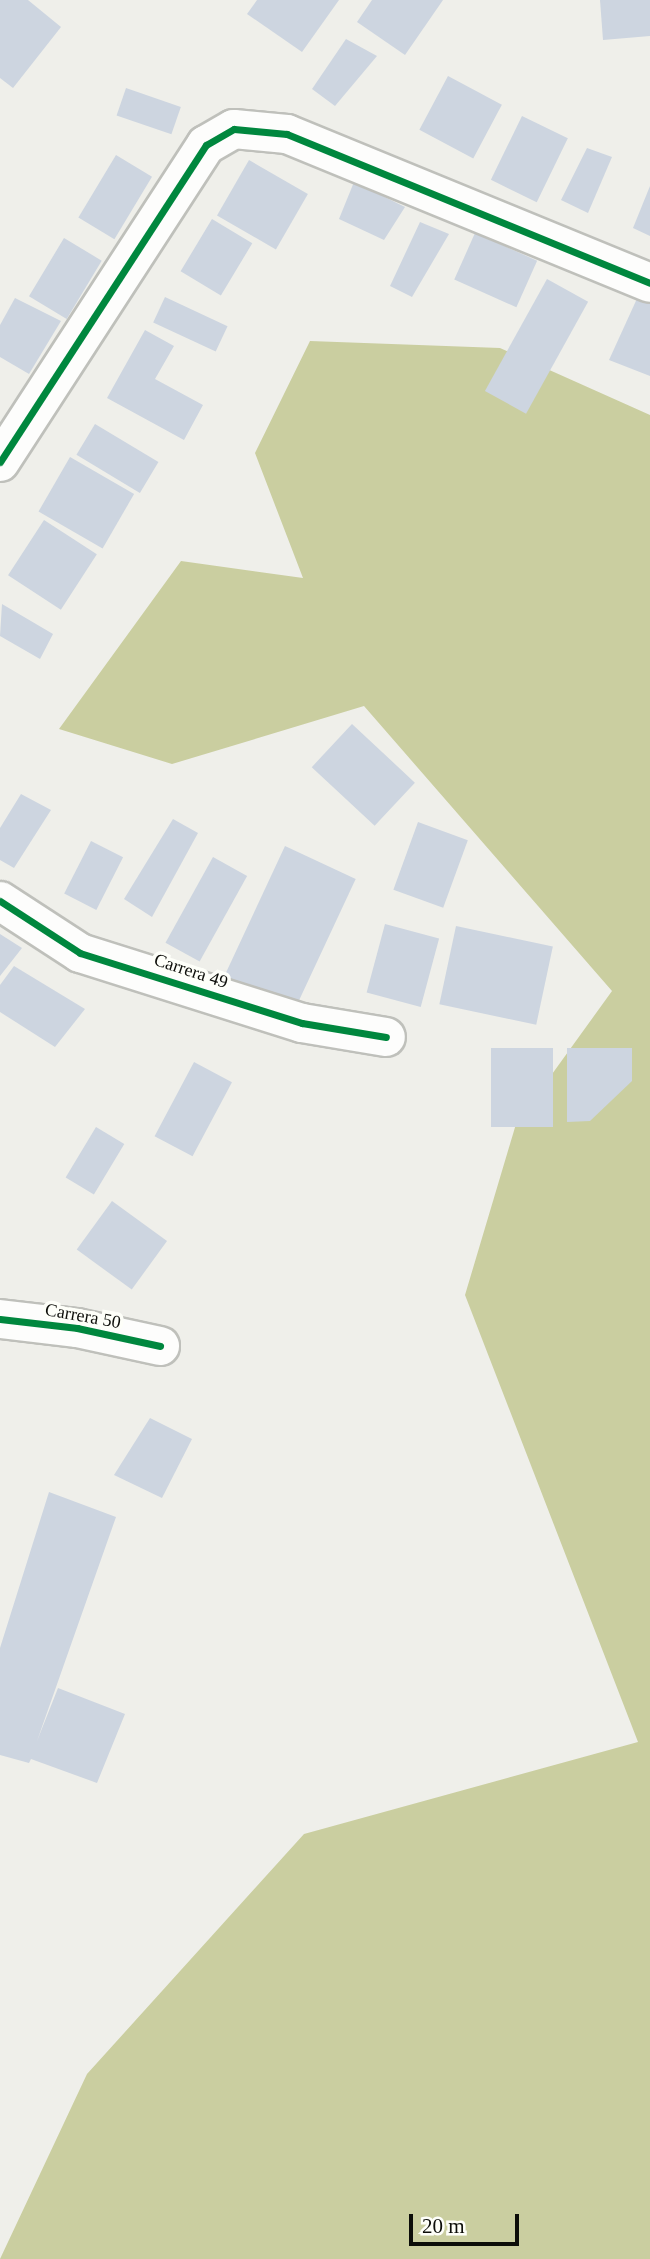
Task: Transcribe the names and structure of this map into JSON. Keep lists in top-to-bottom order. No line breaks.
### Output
{"streets":{"street":["Carrera 49","Carrera 50"]},"scale_bar":"20 m"}
